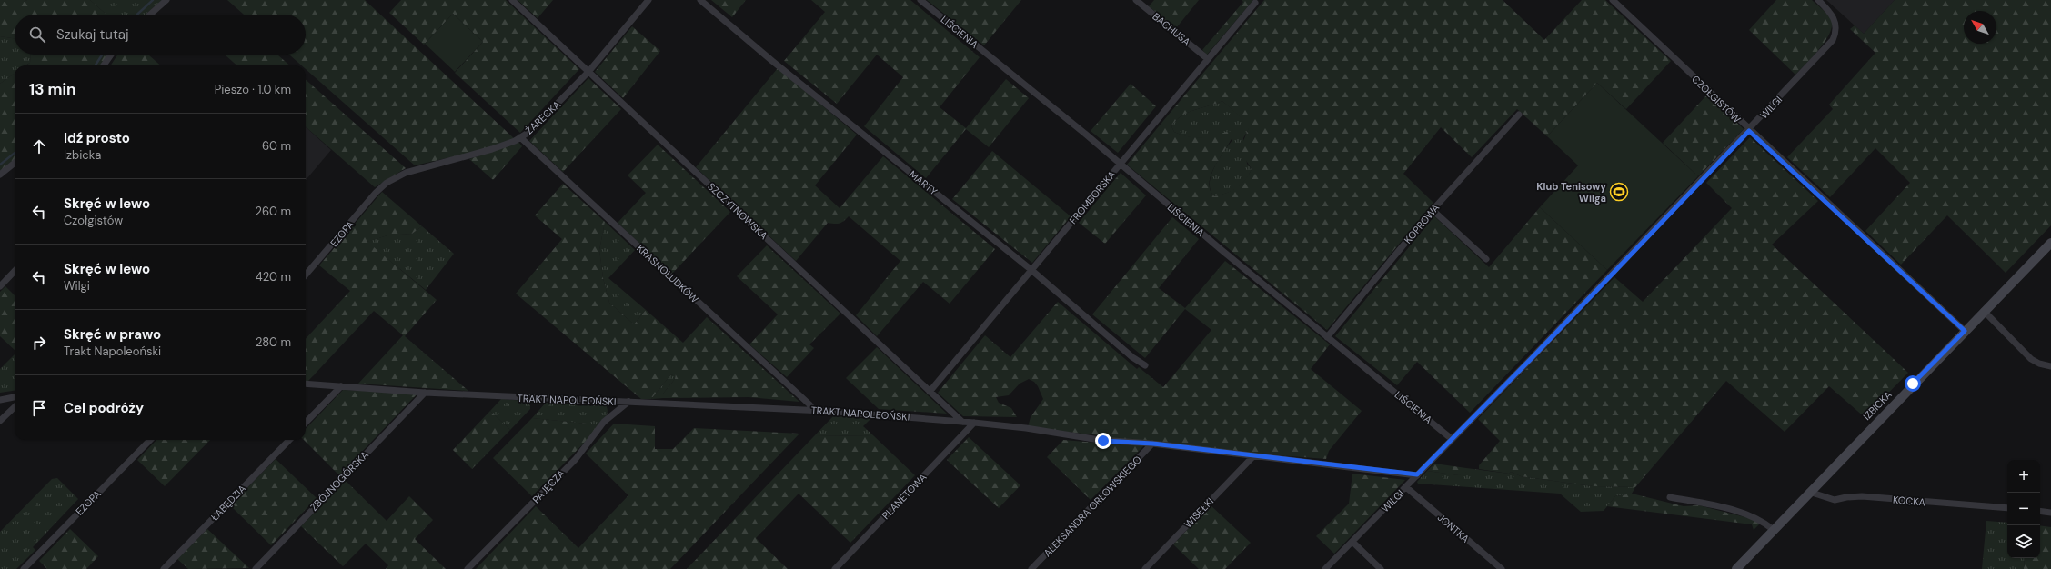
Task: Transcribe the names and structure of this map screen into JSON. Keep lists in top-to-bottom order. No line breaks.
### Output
{"streets":{"street":["BACHUSA","LIŚCIENIA","CZOŁGISTÓW","WILGI","ŻARECKA","MARTY","FROMBORSKA","SZCZYTNOWSKA","KOPROWA","EZOPA","KRASNOLUDKÓW","TRAKT NAPOLEOŃSKI","IZBICKA","ZBÓJNOGÓRSKA","PAJĘCZA","PLANETOWA","KOCKA","ŁABĘDZIA","ALEKSANDRA ORŁOWSKIEGO","WISEŁKI","JONTKA"]},"crossings":[["BACHUSA","FROMBORSKA"],["LIŚCIENIA","WILGI"],["LIŚCIENIA","FROMBORSKA"],["LIŚCIENIA","KOPROWA"],["CZOŁGISTÓW","WILGI"],["CZOŁGISTÓW","IZBICKA"],["WILGI","TRAKT NAPOLEOŃSKI"],["WILGI","JONTKA"],["ŻARECKA","SZCZYTNOWSKA"],["ŻARECKA","EZOPA"],["ŻARECKA","KRASNOLUDKÓW"],["MARTY","FROMBORSKA"],["FROMBORSKA","SZCZYTNOWSKA"],["SZCZYTNOWSKA","TRAKT NAPOLEOŃSKI"],["KRASNOLUDKÓW","TRAKT NAPOLEOŃSKI"],["TRAKT NAPOLEOŃSKI","ZBÓJNOGÓRSKA"],["TRAKT NAPOLEOŃSKI","PAJĘCZA"],["TRAKT NAPOLEOŃSKI","PLANETOWA"],["TRAKT NAPOLEOŃSKI","ALEKSANDRA ORŁOWSKIEGO"],["TRAKT NAPOLEOŃSKI","WISEŁKI"],["IZBICKA","KOCKA"]],"places":{"sports":["Klub Tenisowy Wilga"]},"north":"top left","page":{"search":"Szukaj tutaj","heading":["13 min","Pieszo · 1.0 km"],"list":[["Idź prosto","Izbicka","60 m"],["Skręć w lewo","Czołgistów","260 m"],["Skręć w lewo","Wilgi","420 m"],["Skręć w prawo","Trakt Napoleoński","280 m"],"Cel podróży"],"map_buttons":["+","−"]}}
